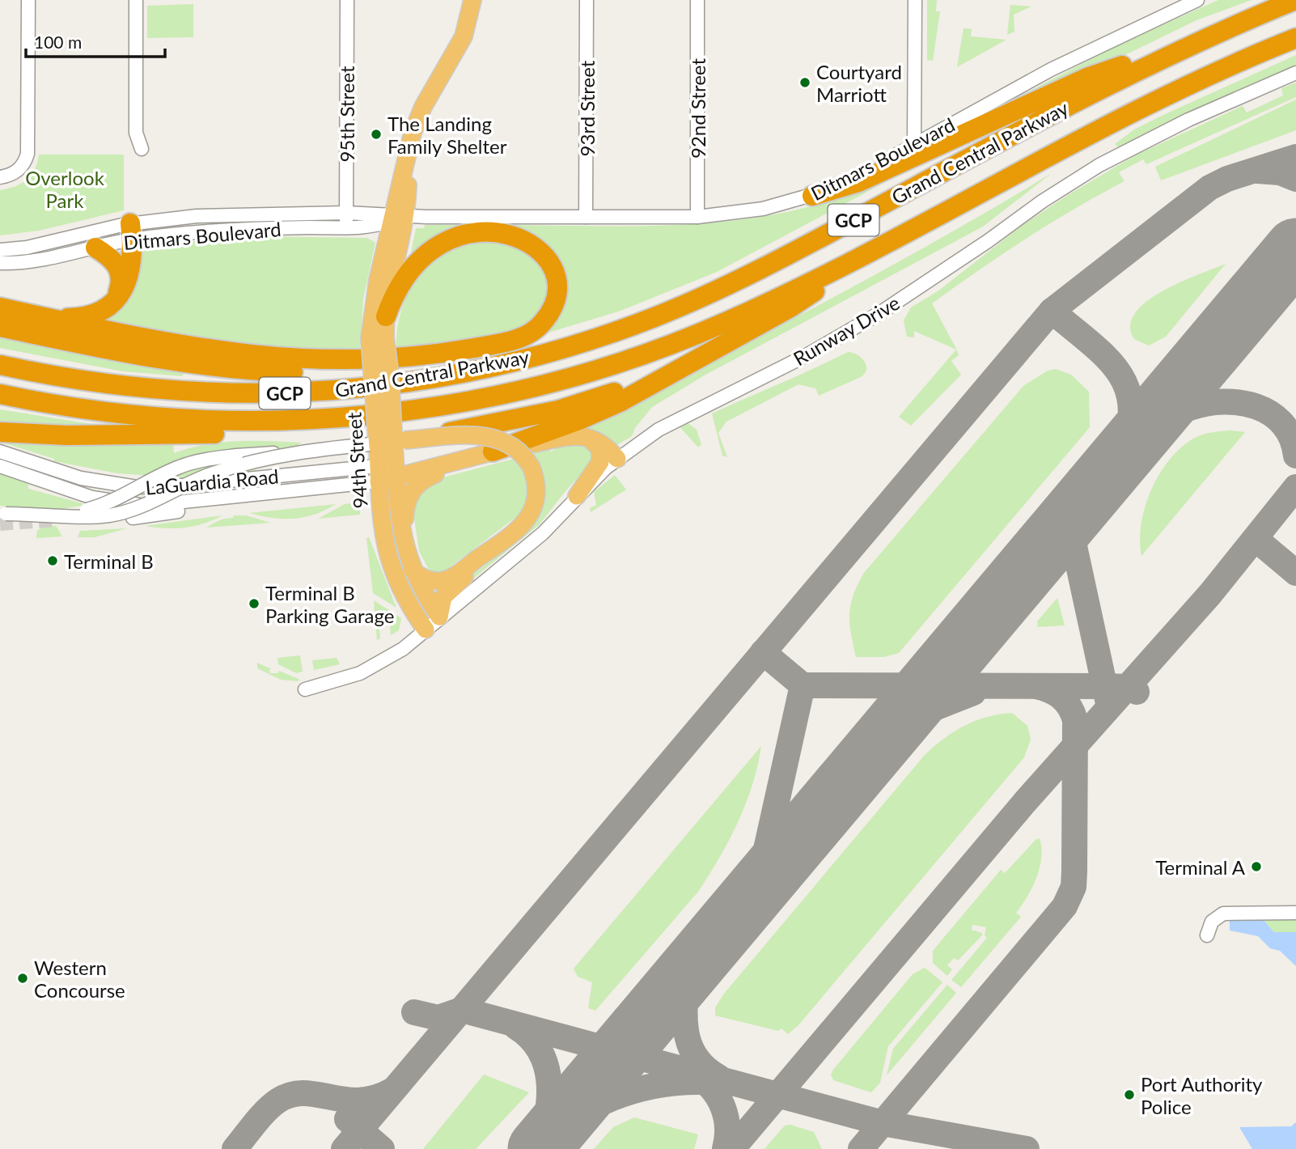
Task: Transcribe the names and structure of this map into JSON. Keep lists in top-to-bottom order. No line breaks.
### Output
{"streets":{"highway":["Grand Central Parkway","GCP"],"main road":["94th Street"],"street":["93rd Street","92nd Street","95th Street","Ditmars Boulevard","Runway Drive","LaGuardia Road"]},"crossings":[["93rd Street","Ditmars Boulevard"],["92nd Street","Ditmars Boulevard"],["95th Street","Ditmars Boulevard"],["Ditmars Boulevard","94th Street"],["Runway Drive","94th Street"],["94th Street","LaGuardia Road"]],"parks":["Overlook Park"],"places":["Courtyard Marriott","The Landing Family Shelter","Terminal B","Terminal B Parking Garage","Terminal A","Western Concourse","Port Authority Police"],"scale_bar":"100 m"}
